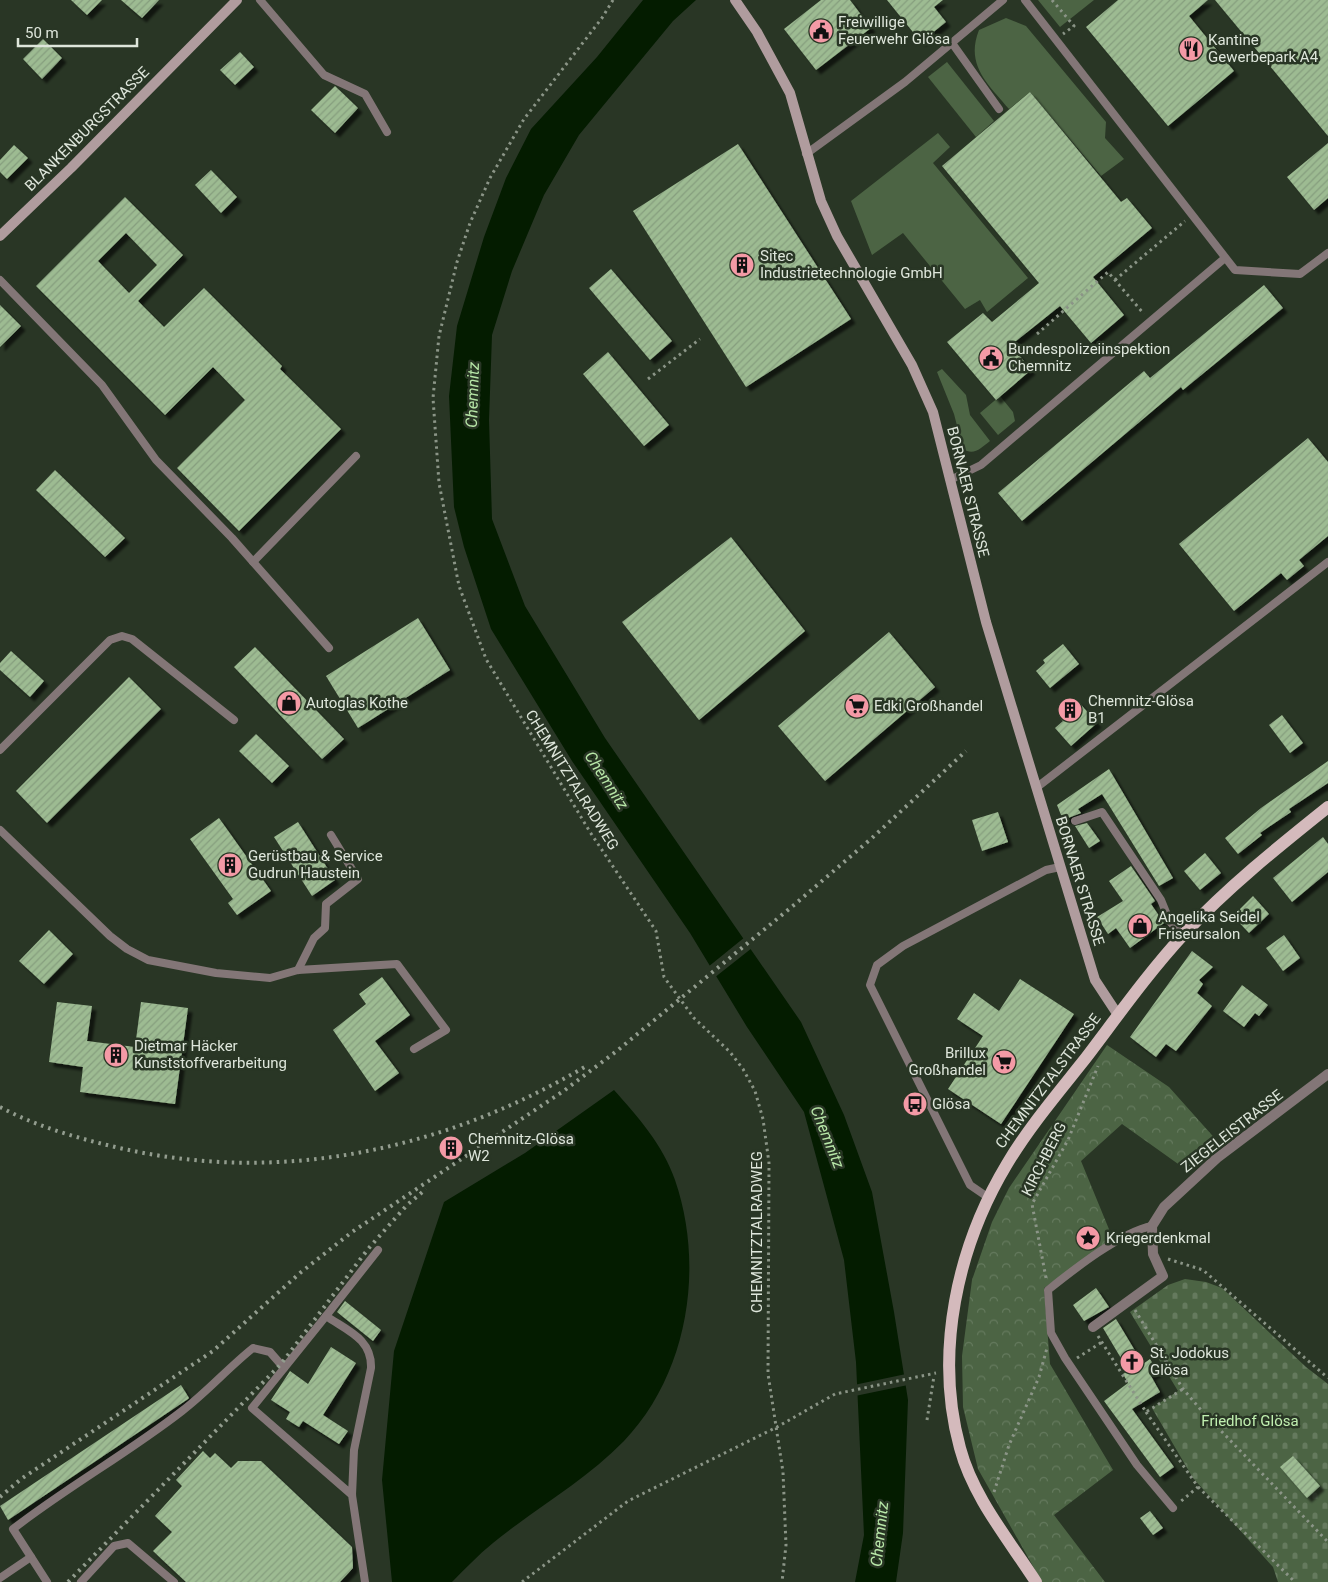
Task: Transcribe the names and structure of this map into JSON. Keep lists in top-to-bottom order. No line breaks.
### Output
{"streets":{"main road":["BLANKENBURGSTRASSE","BORNAER STRASSE","CHEMNITZTALSTRASSE"],"street":["ZIEGELEISTRASSE"],"path":["CHEMNITZTALRADWEG","KIRCHBERG"]},"crossings":[["BORNAER STRASSE","CHEMNITZTALSTRASSE"],["CHEMNITZTALSTRASSE","KIRCHBERG"]],"water":["Chemnitz"],"parks":["Friedhof Glösa"],"places":{"public building":["Freiwillige Feuerwehr Glösa","Bundespolizeiinspektion Chemnitz"],"restaurant":["Kantine Gewerbepark A4"],"building":["Sitec Industrietechnologie GmbH","Chemnitz-Glösa B1","Gerüstbau & Service Gudrun Haustein","Dietmar Häcker Kunststoffverarbeitung","Chemnitz-Glösa W2"],"shop":["Autoglas Kothe","Angelika Seidel Friseursalon"],"supermarket":["Edki Großhandel","Brillux Großhandel"],"bus stop":["Glösa"],"place":["Kriegerdenkmal"],"church":["St. Jodokus Glösa"]},"scale_bar":"50 m"}
